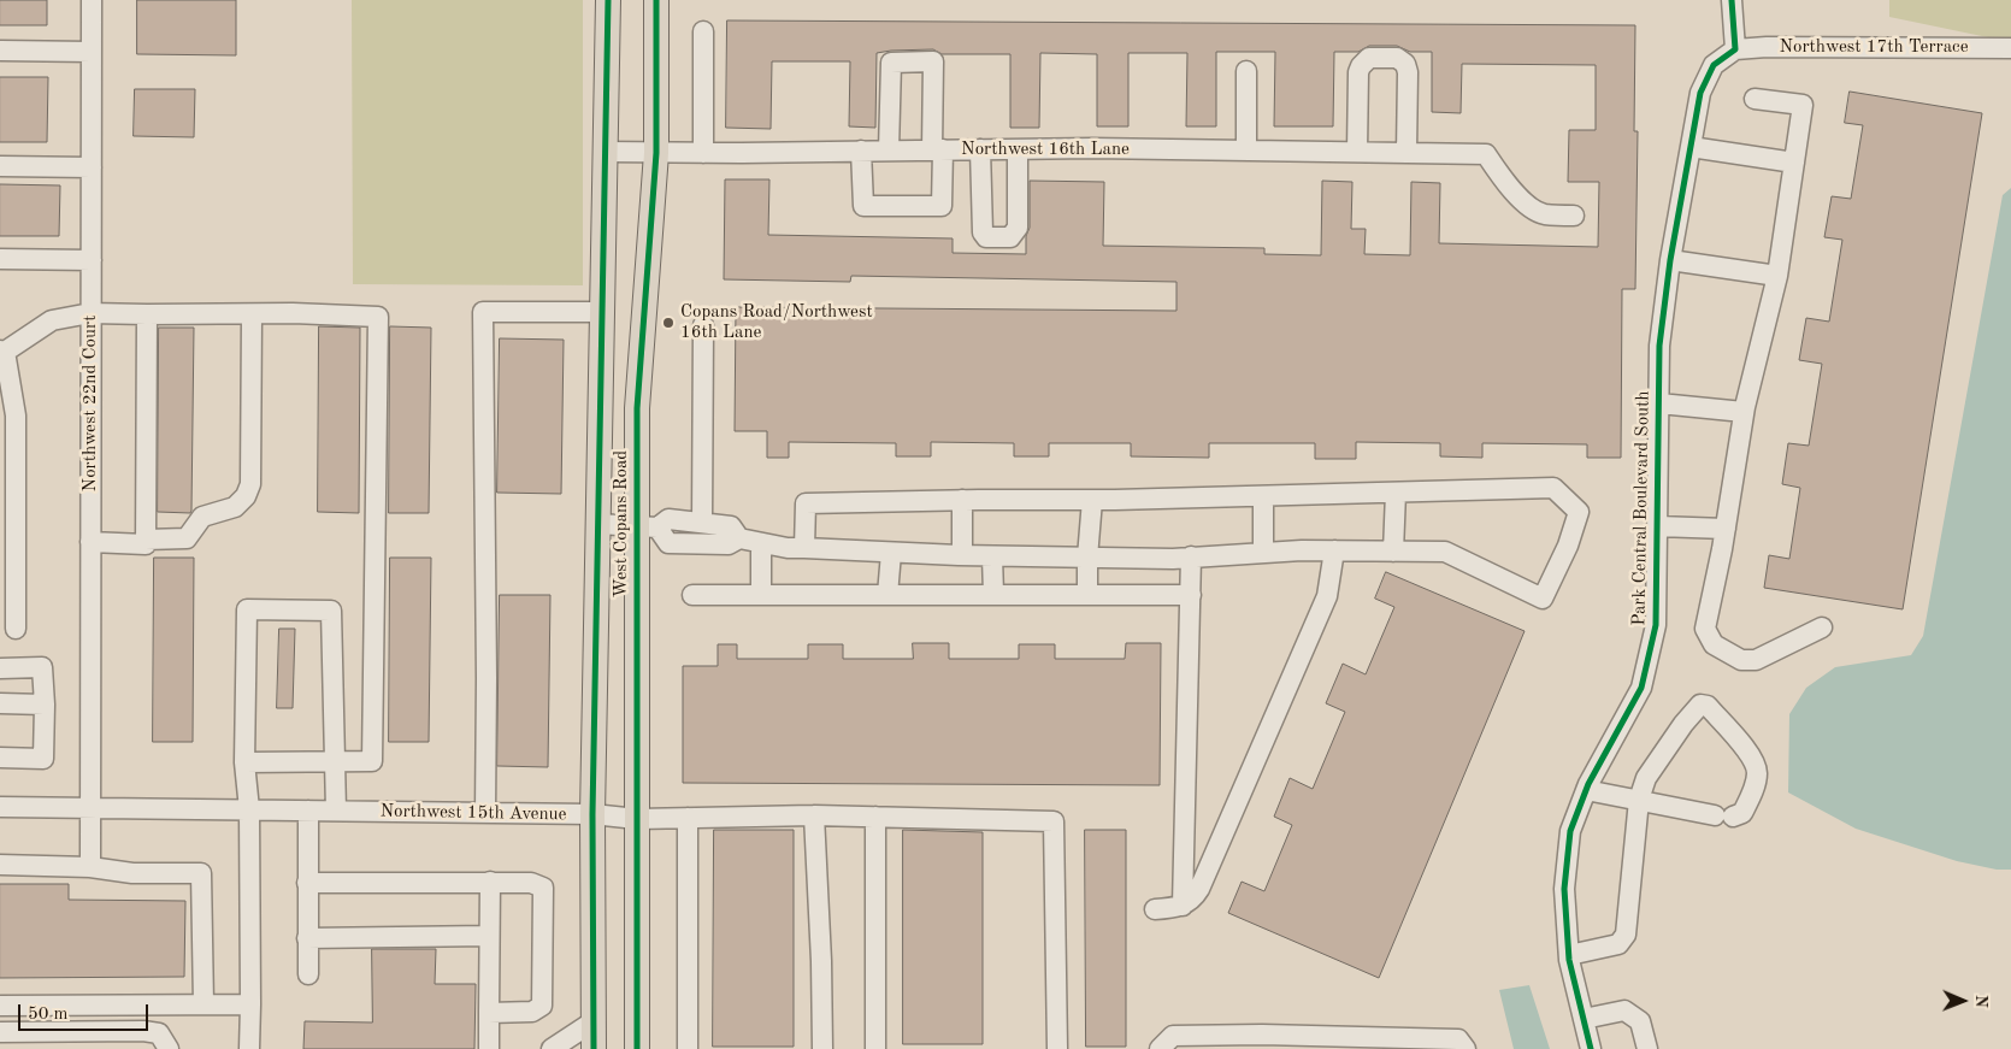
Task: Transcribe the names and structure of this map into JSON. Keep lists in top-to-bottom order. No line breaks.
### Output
{"streets":{"main road":["West Copans Road"],"street":["Northwest 17th Terrace","Northwest 16th Lane","Northwest 22nd Court","Park Central Boulevard South","Northwest 15th Avenue"]},"crossings":[["Northwest 17th Terrace","Park Central Boulevard South"],["Northwest 16th Lane","West Copans Road"],["Northwest 22nd Court","Northwest 15th Avenue"],["West Copans Road","Northwest 15th Avenue"]],"places":["Copans Road/Northwest 16th Lane"],"scale_bar":"50 m","north":"right"}
